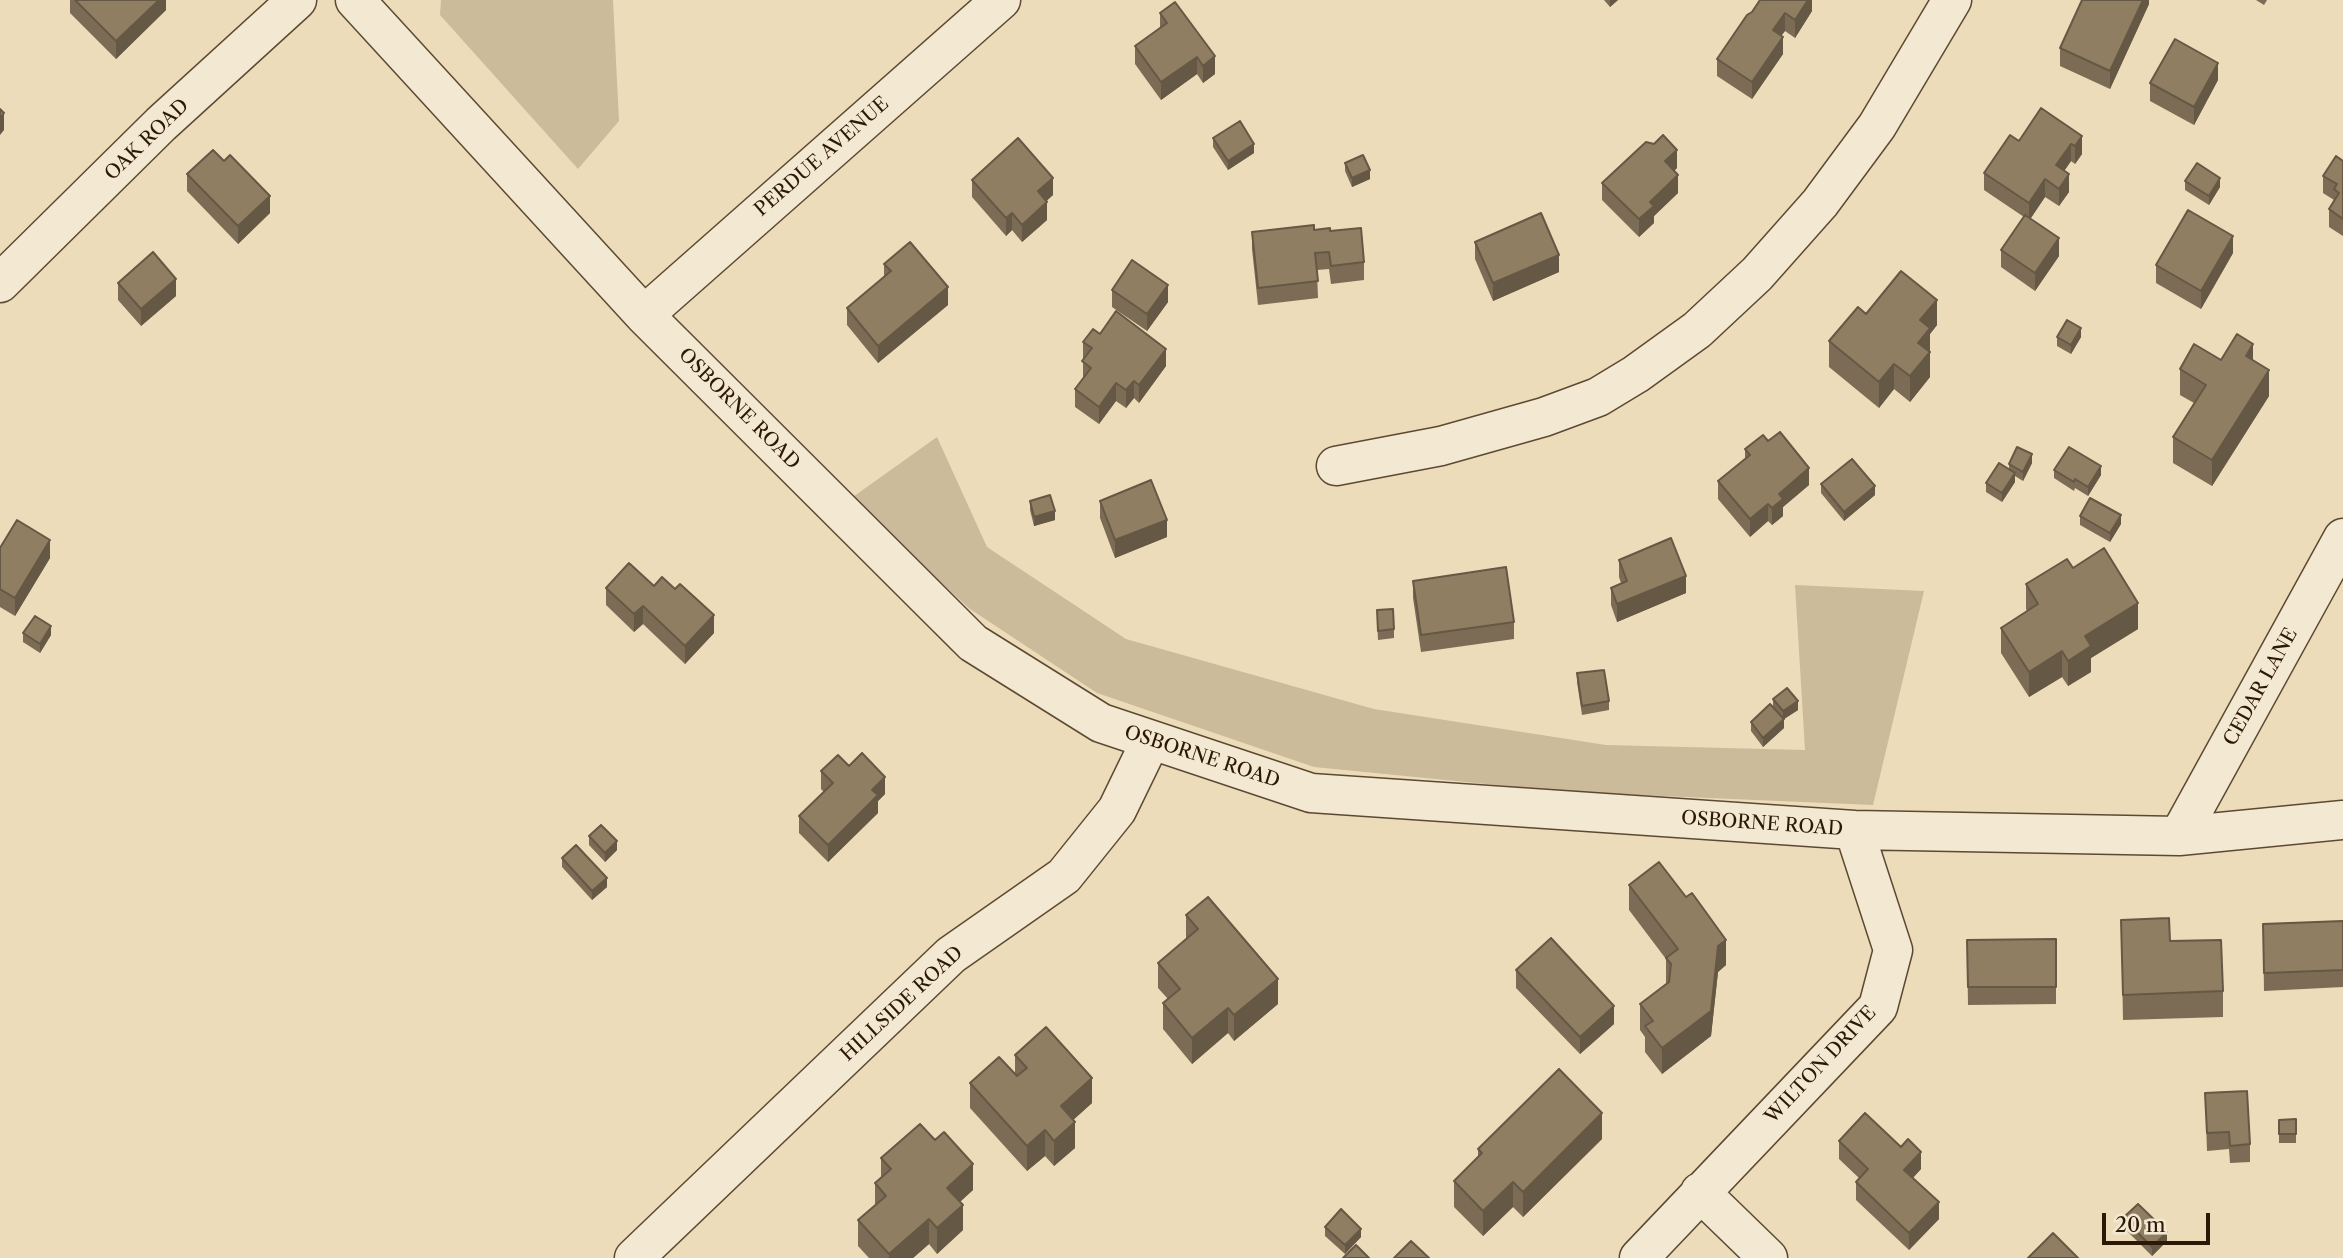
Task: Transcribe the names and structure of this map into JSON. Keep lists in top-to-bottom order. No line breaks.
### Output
{"streets":{"street":["OAK ROAD","PERDUE AVENUE","OSBORNE ROAD","CEDAR LANE","HILLSIDE ROAD","WILTON DRIVE"]},"crossings":[["PERDUE AVENUE","OSBORNE ROAD"],["OSBORNE ROAD","CEDAR LANE"],["OSBORNE ROAD","HILLSIDE ROAD"],["OSBORNE ROAD","WILTON DRIVE"]],"scale_bar":"20 m"}
